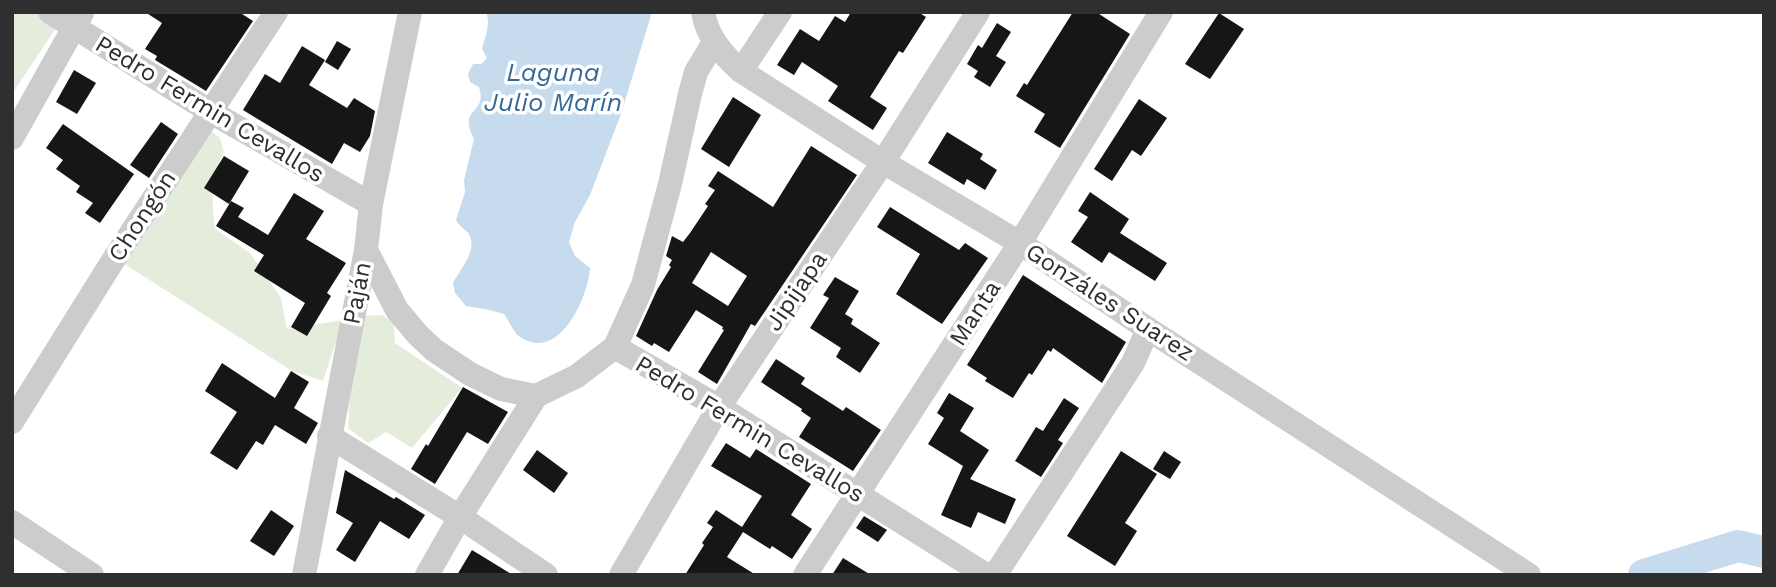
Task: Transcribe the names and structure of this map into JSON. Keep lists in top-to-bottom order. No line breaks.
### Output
{"streets":{"street":["Pedro Fermin Cevallos","Chongón","Jipijapa","Paján","Gonzáles Suarez","Manta"]},"crossings":[["Pedro Fermin Cevallos","Chongón"],["Pedro Fermin Cevallos","Jipijapa"],["Pedro Fermin Cevallos","Paján"],["Pedro Fermin Cevallos","Manta"],["Jipijapa","Gonzáles Suarez"],["Gonzáles Suarez","Manta"]],"water":["Laguna Julio Marín"]}
